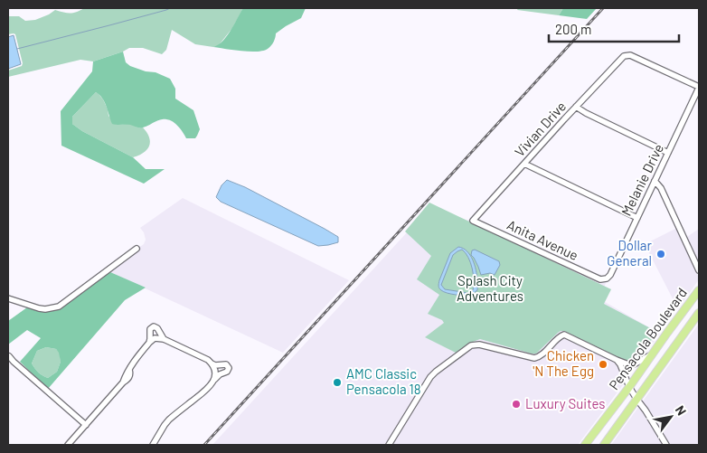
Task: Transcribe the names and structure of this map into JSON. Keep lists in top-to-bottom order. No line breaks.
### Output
{"streets":{"main road":["Pensacola Boulevard"],"street":["Vivian Drive","Melanie Drive","Anita Avenue"]},"crossings":[["Vivian Drive","Melanie Drive"],["Vivian Drive","Anita Avenue"],["Melanie Drive","Anita Avenue"]],"parks":["Splash City Adventures"],"places":["Dollar General","Chicken 'N The Egg","AMC Classic Pensacola 18","Luxury Suites"],"scale_bar":"200 m","north":"top right"}
